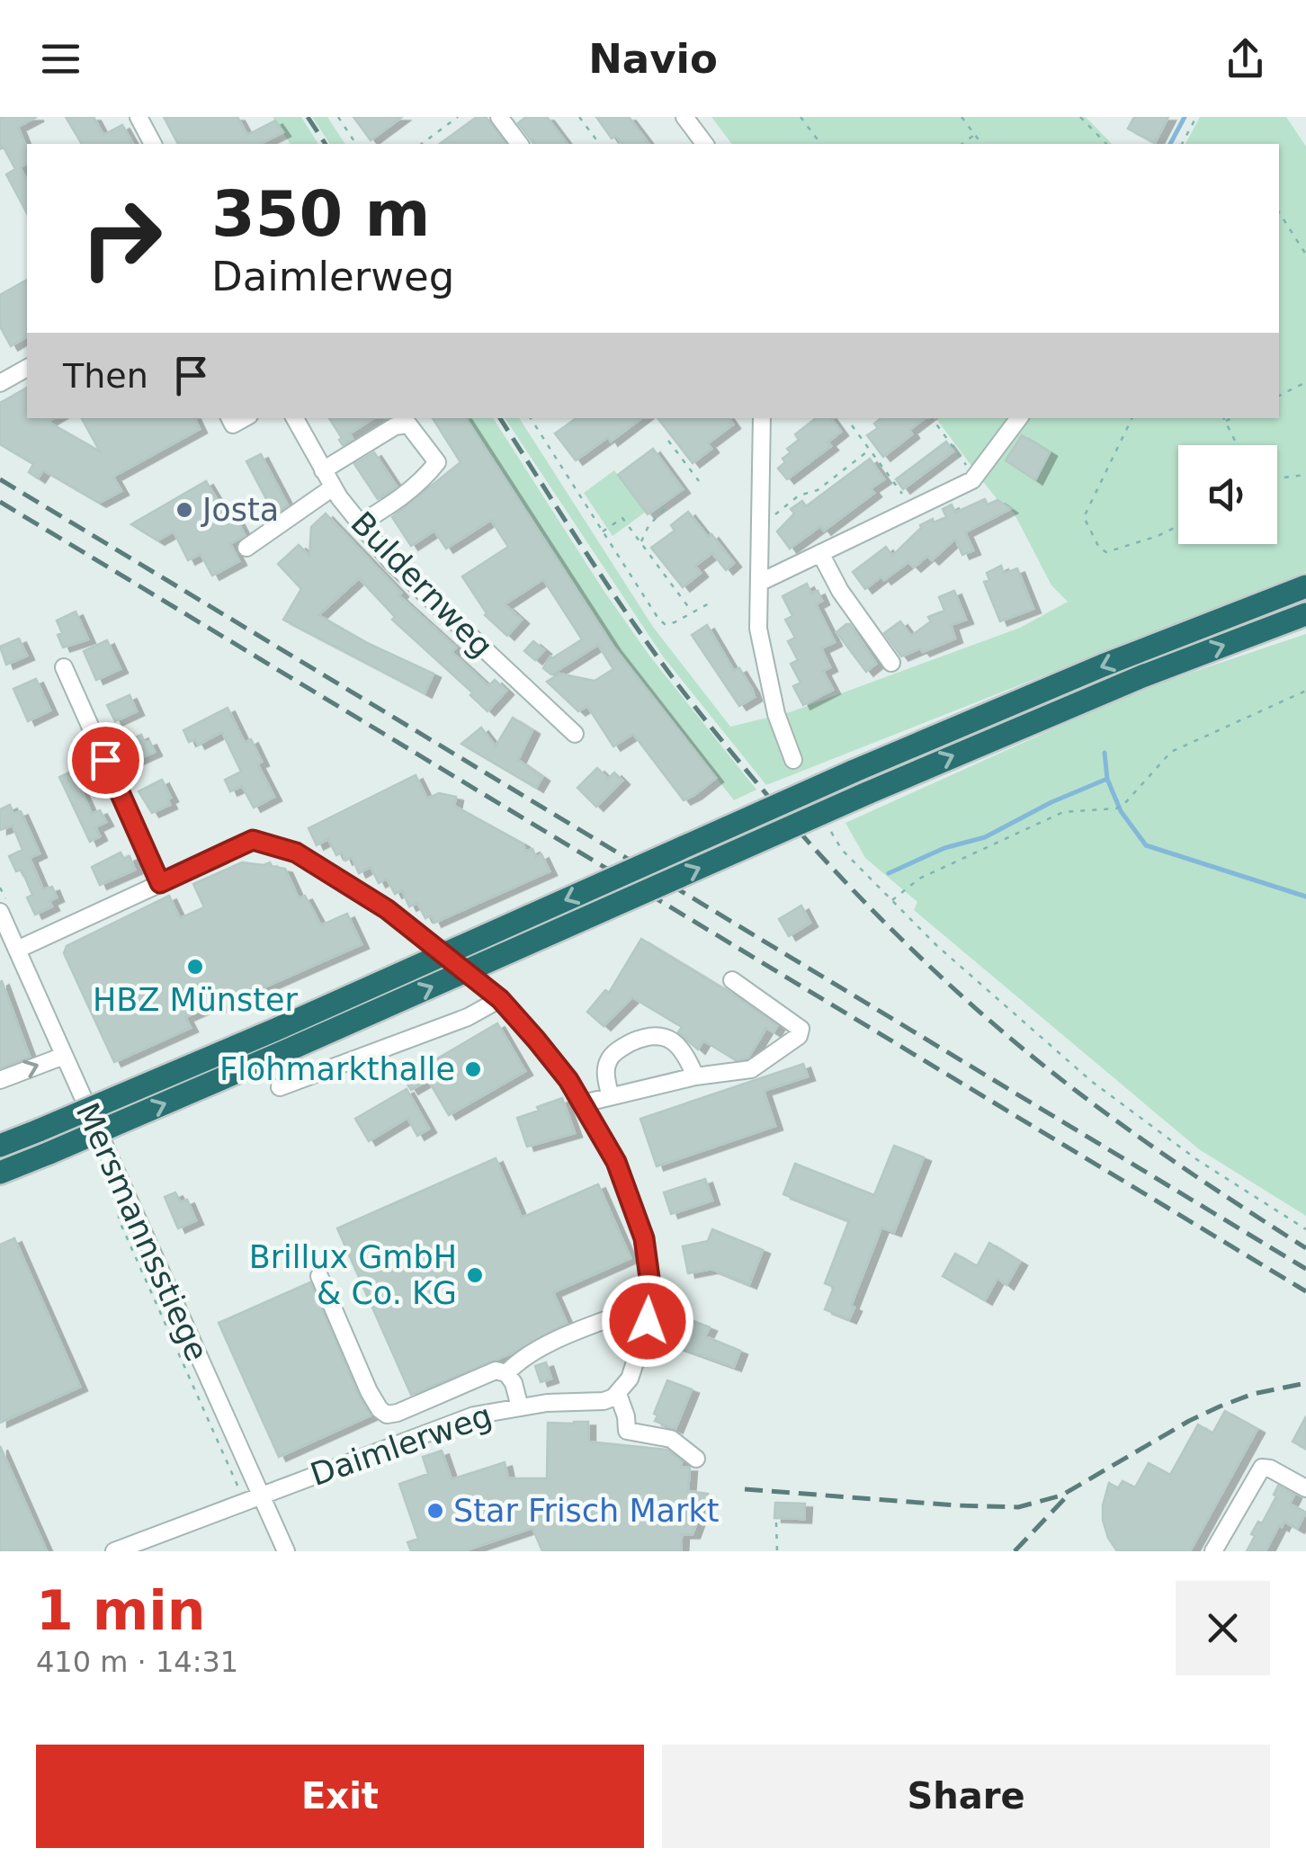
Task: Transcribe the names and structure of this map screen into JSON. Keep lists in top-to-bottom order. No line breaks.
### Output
{"streets":{"street":["Buldernweg","Mersmannsstiege","Daimlerweg"]},"crossings":[["Mersmannsstiege","Daimlerweg"]],"places":["Josta","HBZ Münster","Flohmarkthalle","Brillux GmbH & Co. KG","Star Frisch Markt"],"page":{"header":"Navio","turn":["350 m","Daimlerweg"],"then":"Then","heading":["1 min","410 m · 14:31"],"buttons":["Exit","Share"]}}
